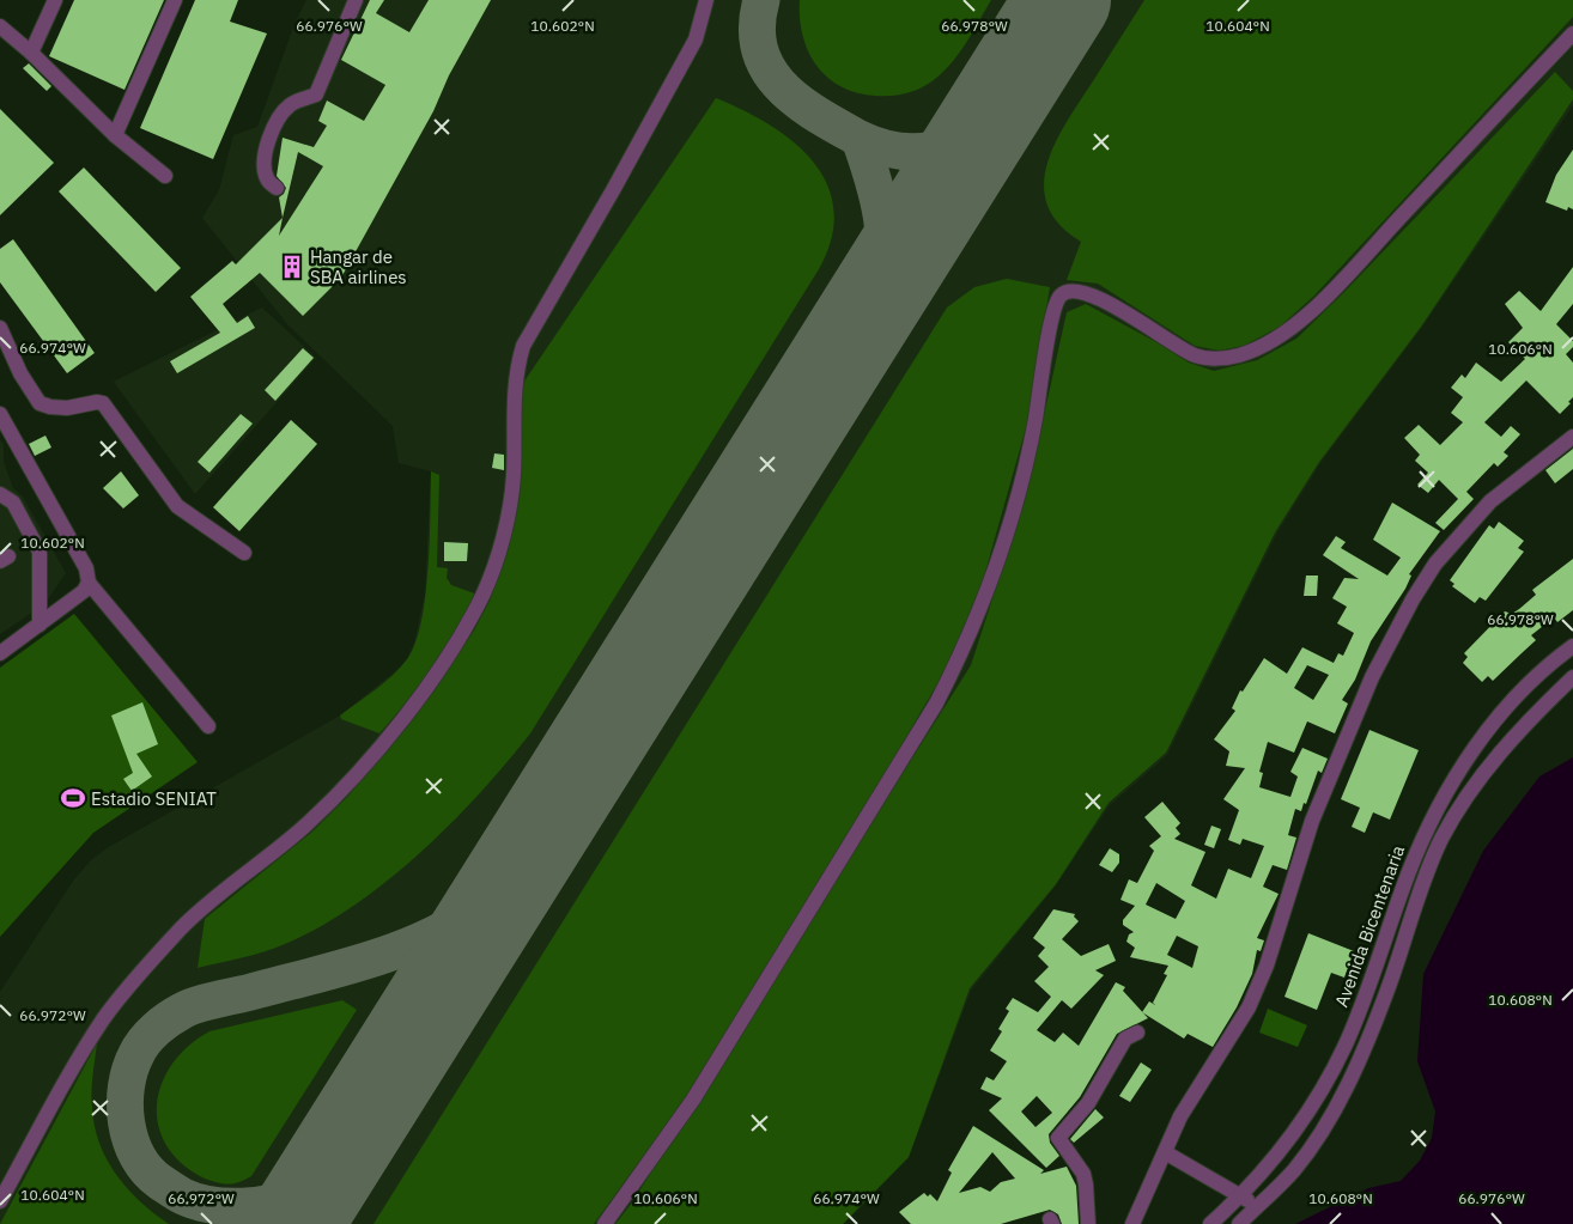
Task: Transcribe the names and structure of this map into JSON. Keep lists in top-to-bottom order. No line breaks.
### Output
{"streets":{"street":["Avenida Bicentenaria"]},"places":{"building":["Hangar de SBA airlines"],"sports":["Estadio SENIAT"]},"coordinates":["10.602°N","10.604°N","66.976°W","66.978°W","66.974°W","10.606°N","10.608°N","66.972°W"]}
